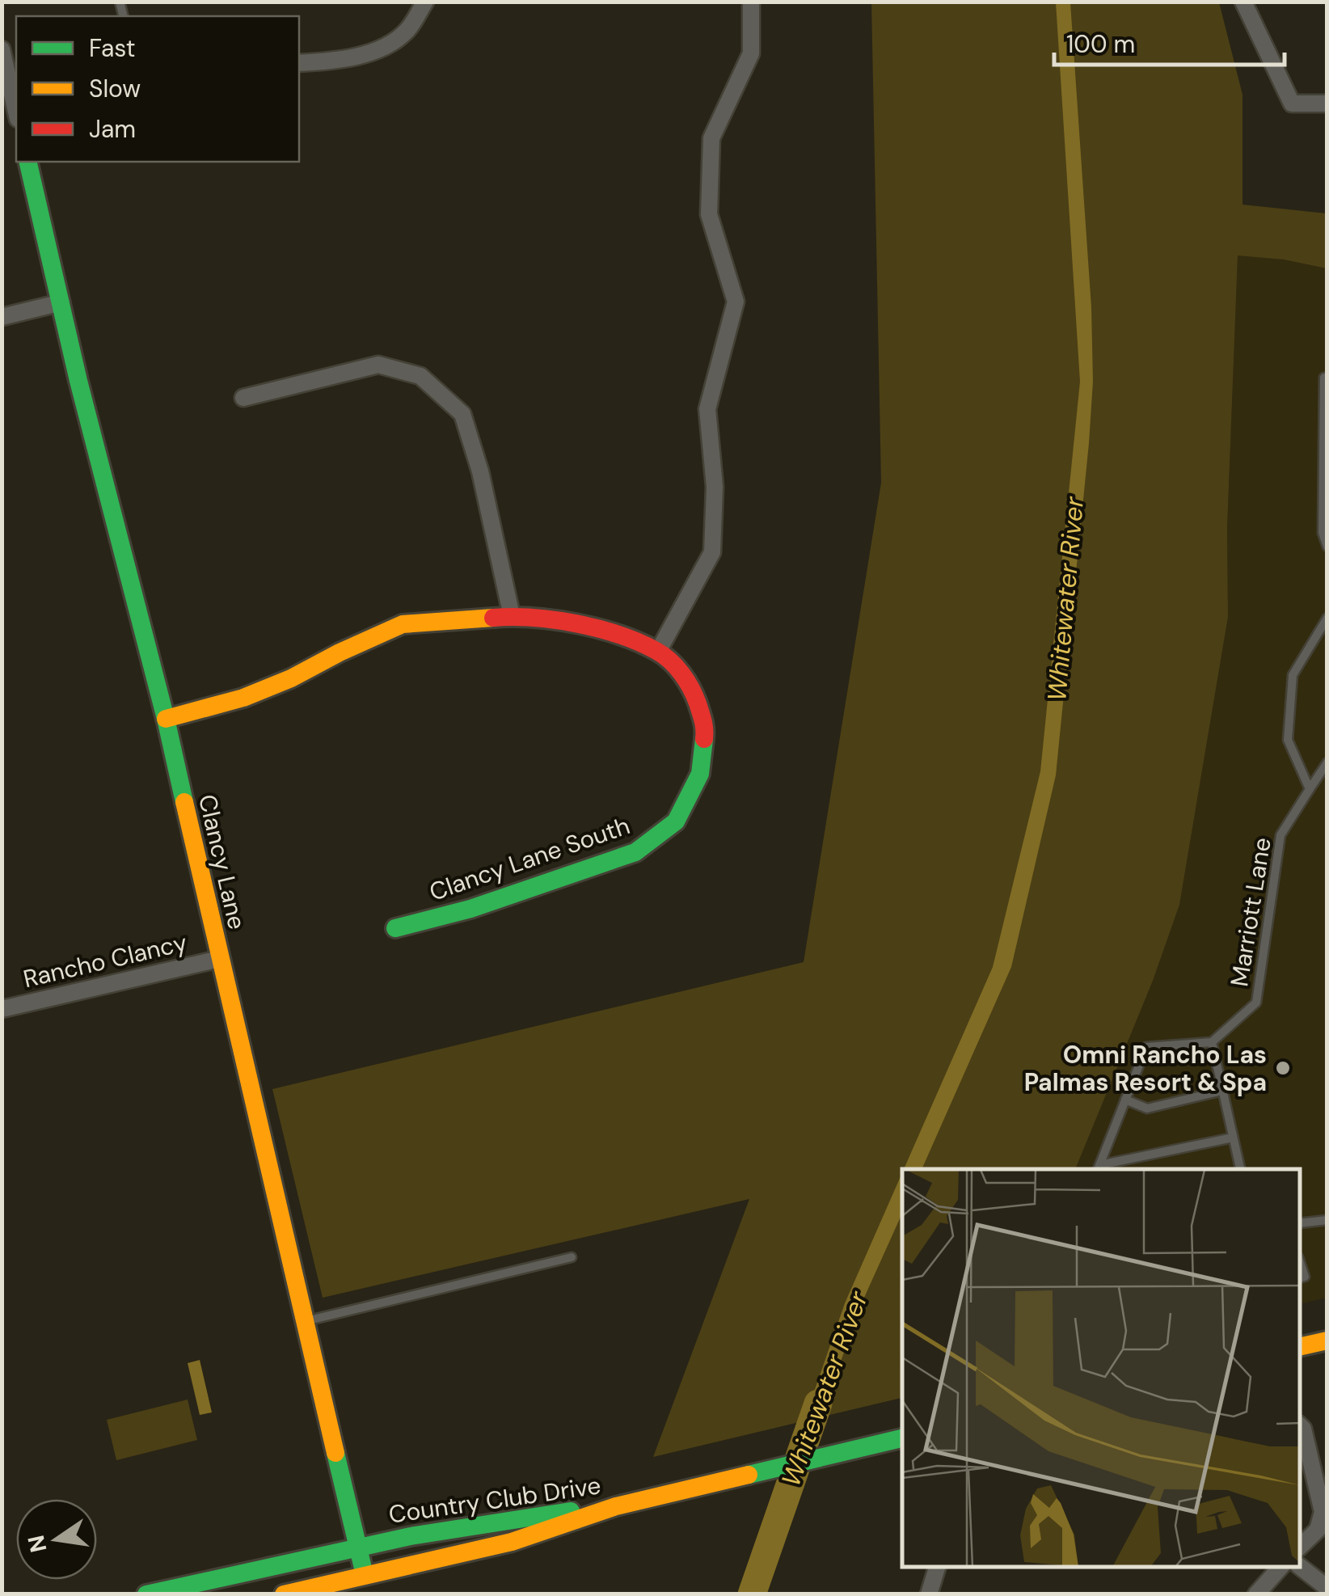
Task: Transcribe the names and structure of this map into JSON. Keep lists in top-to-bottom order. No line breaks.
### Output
{"streets":{"street":["Clancy Lane South","Clancy Lane","Rancho Clancy","Country Club Drive"],"lane":["Marriott Lane"]},"crossings":[["Clancy Lane South","Clancy Lane"],["Clancy Lane","Rancho Clancy"],["Clancy Lane","Country Club Drive"]],"water":["Whitewater River"],"places":["Omni Rancho Las Palmas Resort & Spa"],"legend":["Fast","Slow","Jam"],"scale_bar":"100 m","north":"left"}
